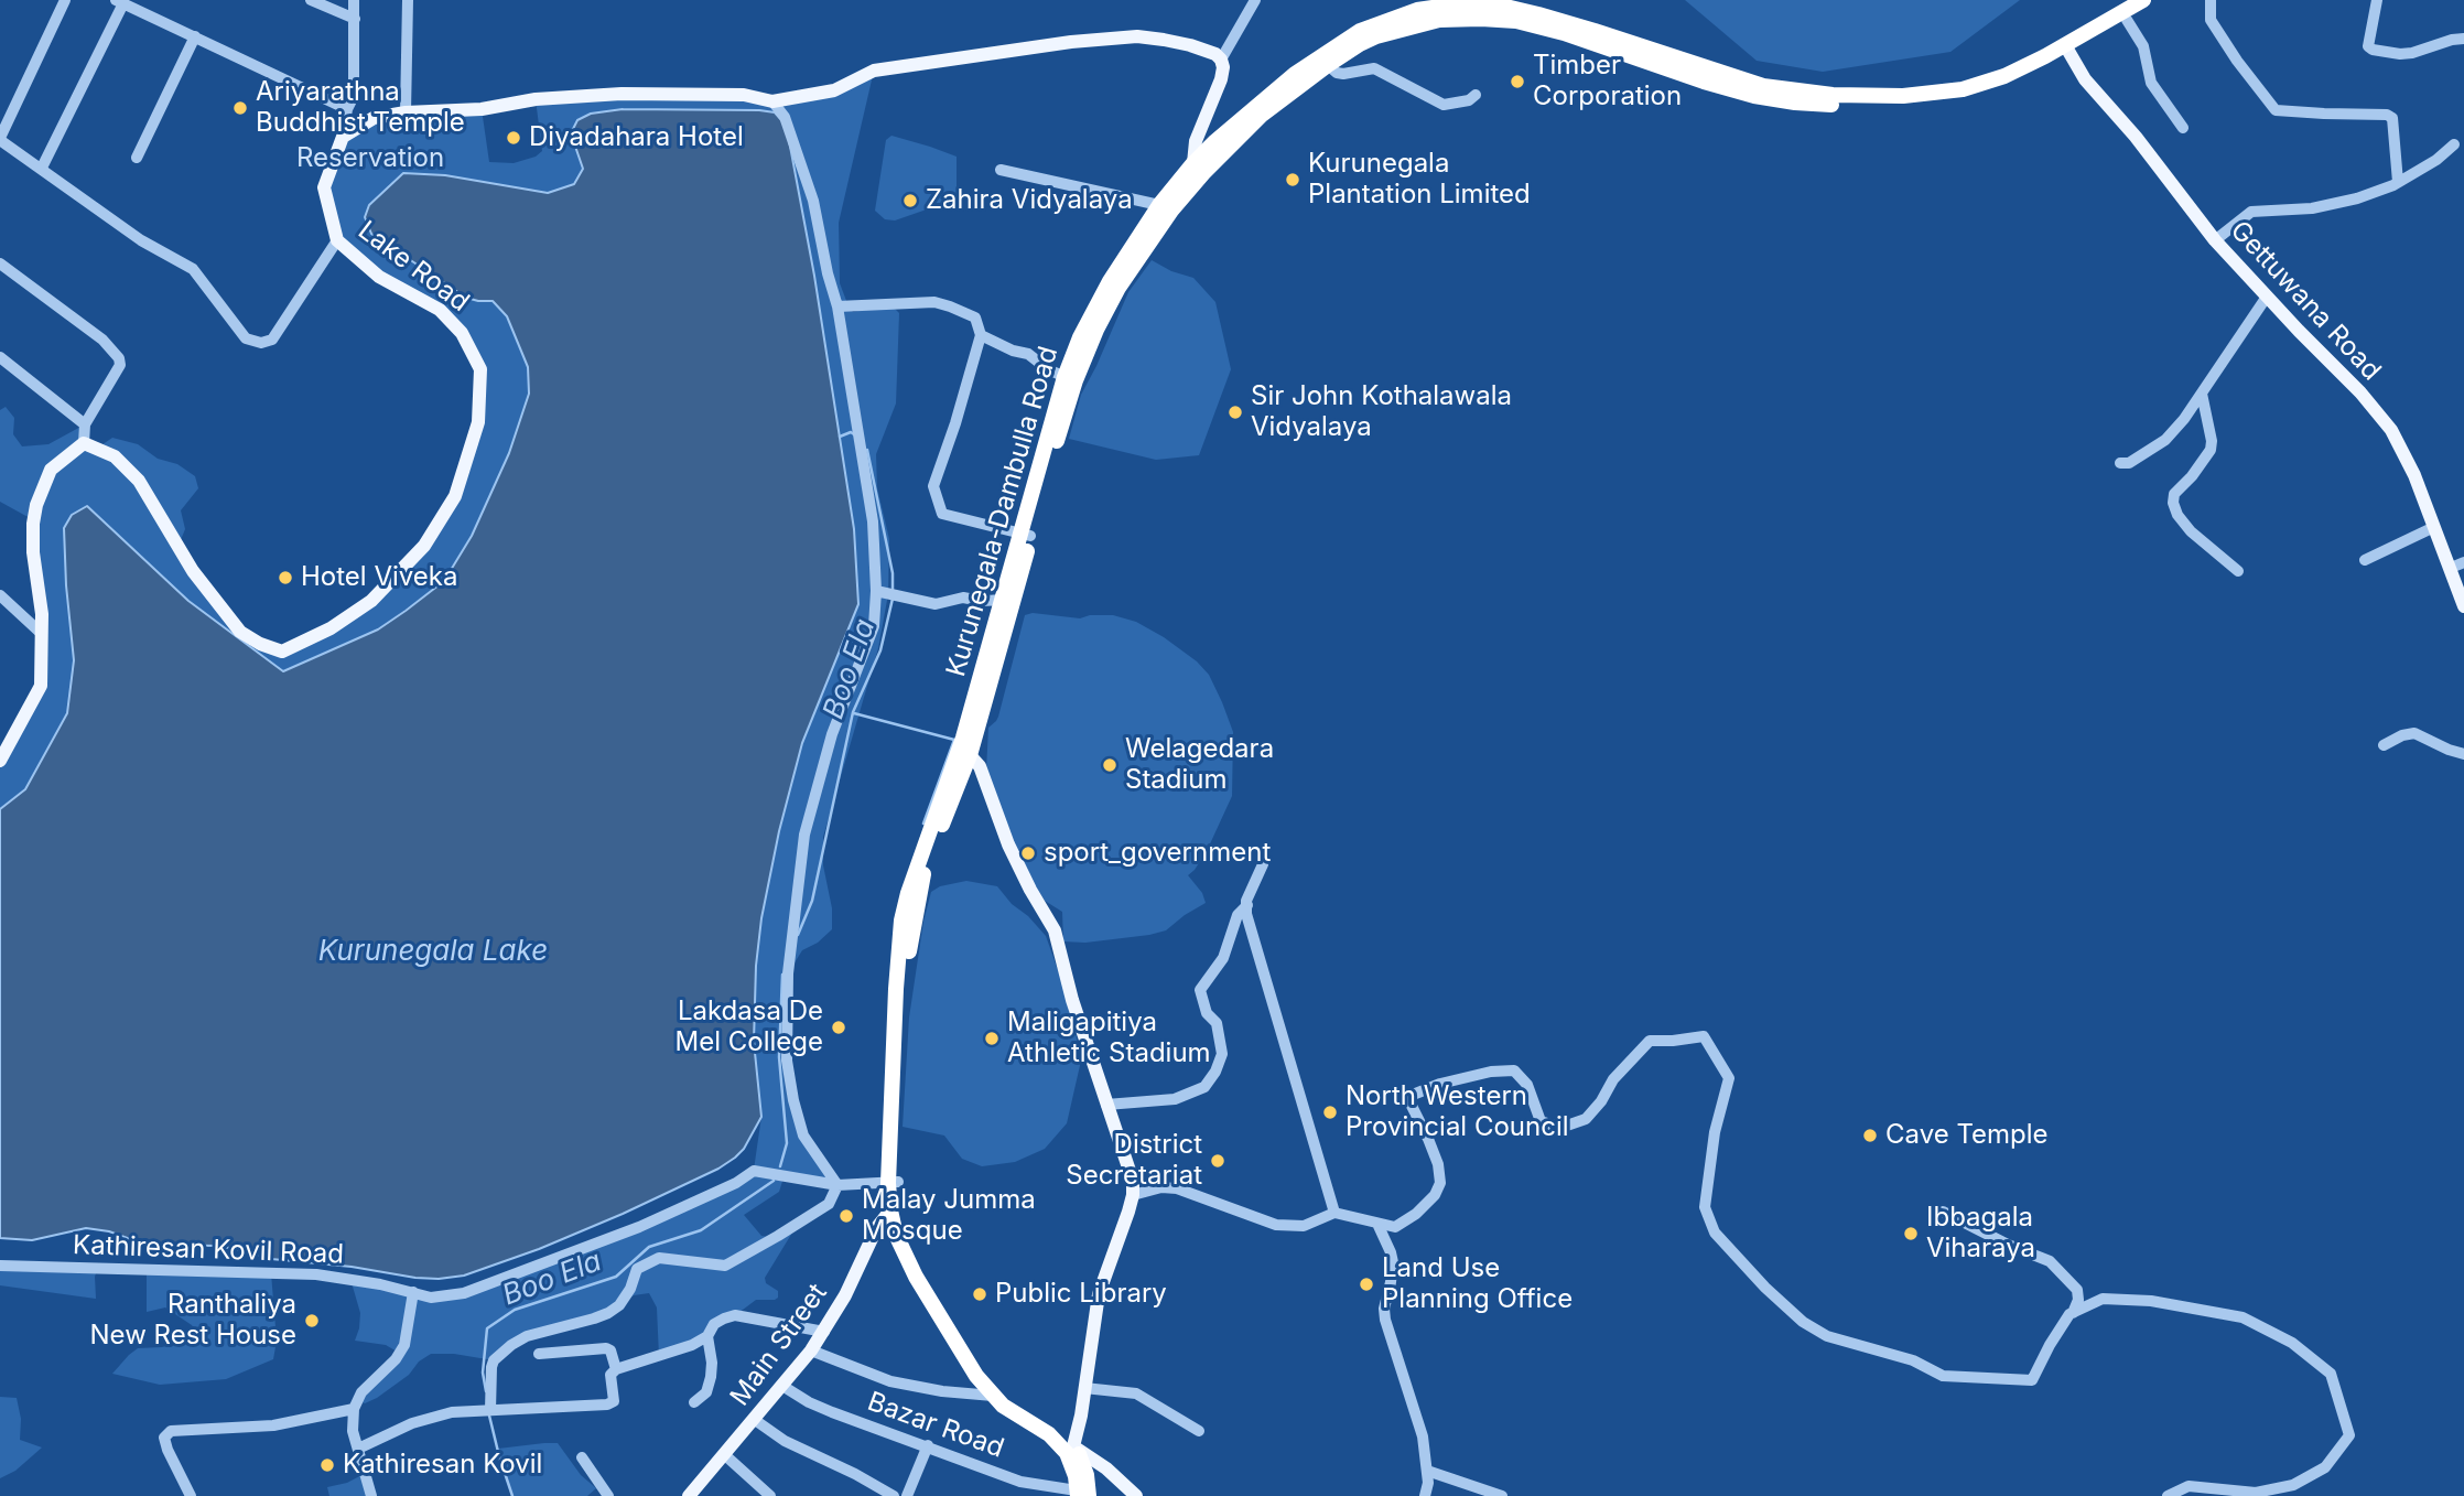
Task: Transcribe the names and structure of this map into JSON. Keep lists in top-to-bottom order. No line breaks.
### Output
{"streets":{"highway":["Kurunegala-Dambulla Road"],"main road":["Lake Road","Gettuwana Road","Main Street"],"street":["Kathiresan Kovil Road","Bazar Road"]},"crossings":[["Gettuwana Road","Kurunegala-Dambulla Road"],["Kurunegala-Dambulla Road","Main Street"],["Kurunegala-Dambulla Road","Bazar Road"],["Main Street","Bazar Road"]],"water":["Boo Ela","Kurunegala Lake"],"parks":["Reservation"],"places":["Timber Corporation","Ariyarathna Buddhist Temple","Diyadahara Hotel","Kurunegala Plantation Limited","Zahira Vidyalaya","Sir John Kothalawala Vidyalaya","Hotel Viveka","Welagedara Stadium","sport_government","Lakdasa De Mel College","Maligapitiya Athletic Stadium","North Western Provincial Council","Cave Temple","District Secretariat","Malay Jumma Mosque","Ibbagala Viharaya","Land Use Planning Office","Public Library","Ranthaliya New Rest House","Kathiresan Kovil"]}
